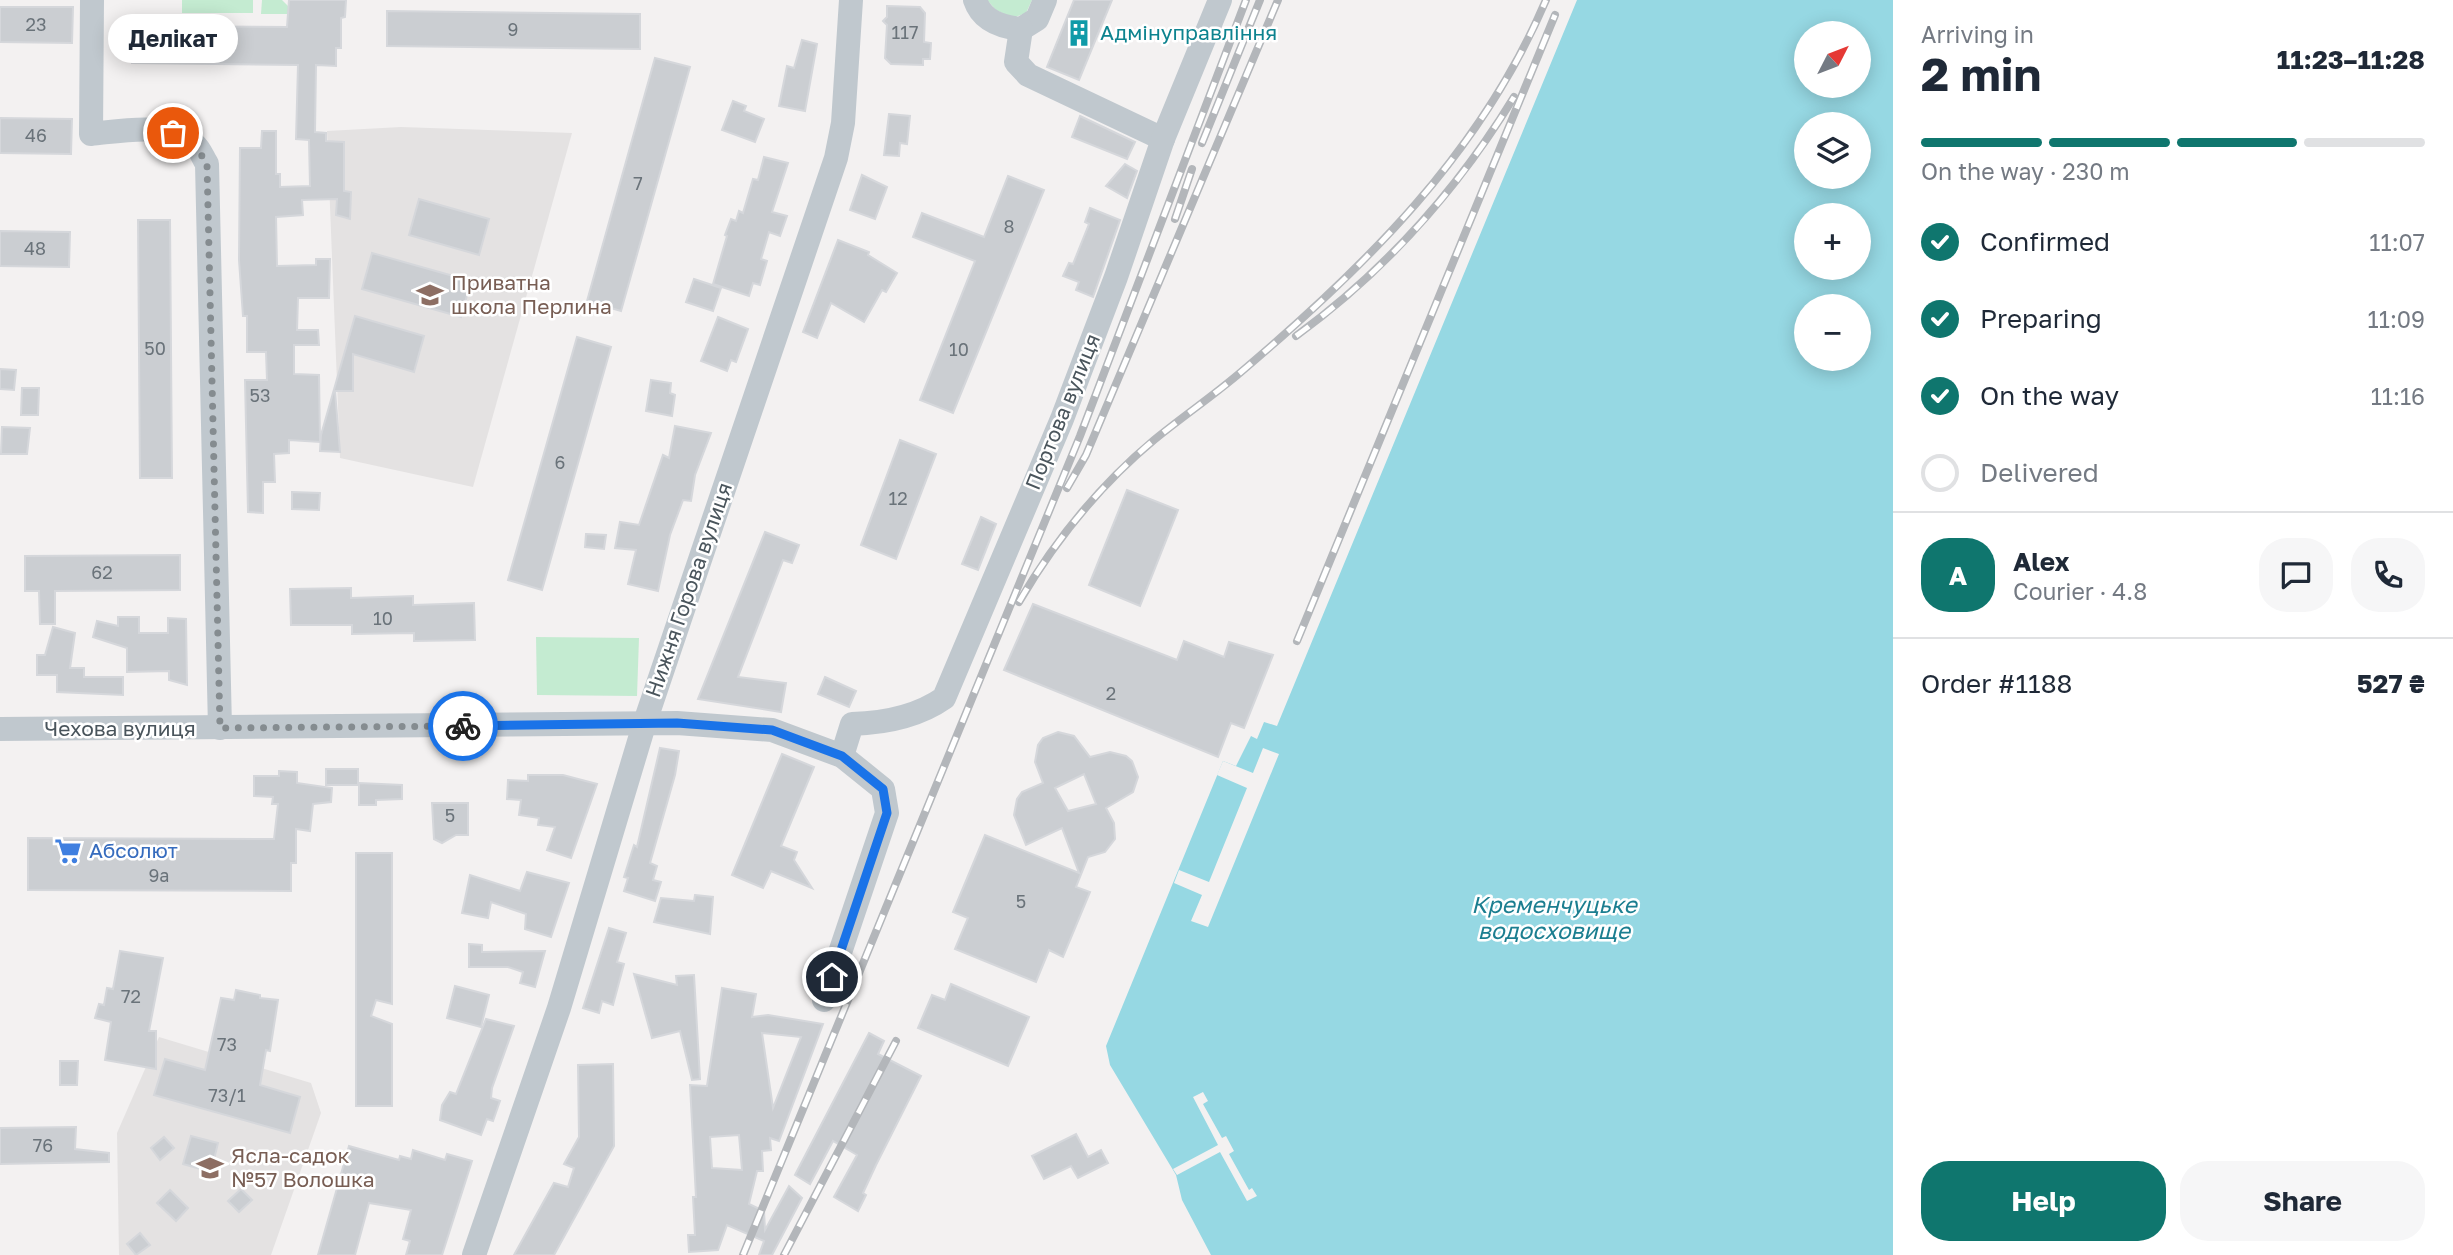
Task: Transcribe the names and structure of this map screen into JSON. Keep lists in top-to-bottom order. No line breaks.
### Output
{"streets":{"street":["Портова вулиця","Нижня Горова вулиця","Чехова вулиця"]},"crossings":[["Портова вулиця","Чехова вулиця"],["Нижня Горова вулиця","Чехова вулиця"]],"water":["Кременчуцьке водосховище"],"places":{"building":["Адмінуправління"],"other":["Делікат"],"school or university":["Приватна школа Перлина","Ясла-садок №57 Волошка"],"supermarket":["Абсолют"]},"house_numbers":["23","9","117","46","7","8","48","50","10","53","6","12","62","10","2","5","9а","5","72","73","73/1","76"],"north":"top right","page":{"heading":["2 min","Arriving in","11:23–11:28"],"panel":["Alex","Courier · 4.8","Order #1188","527 ₴"],"bubble":"Делікат","map_buttons":["+","−"],"bar":"On the way · 230 m","list":[["Confirmed","11:07"],["Preparing","11:09"],["On the way","11:16"],"Delivered"],"round":"A","buttons":["Help","Share"]}}
